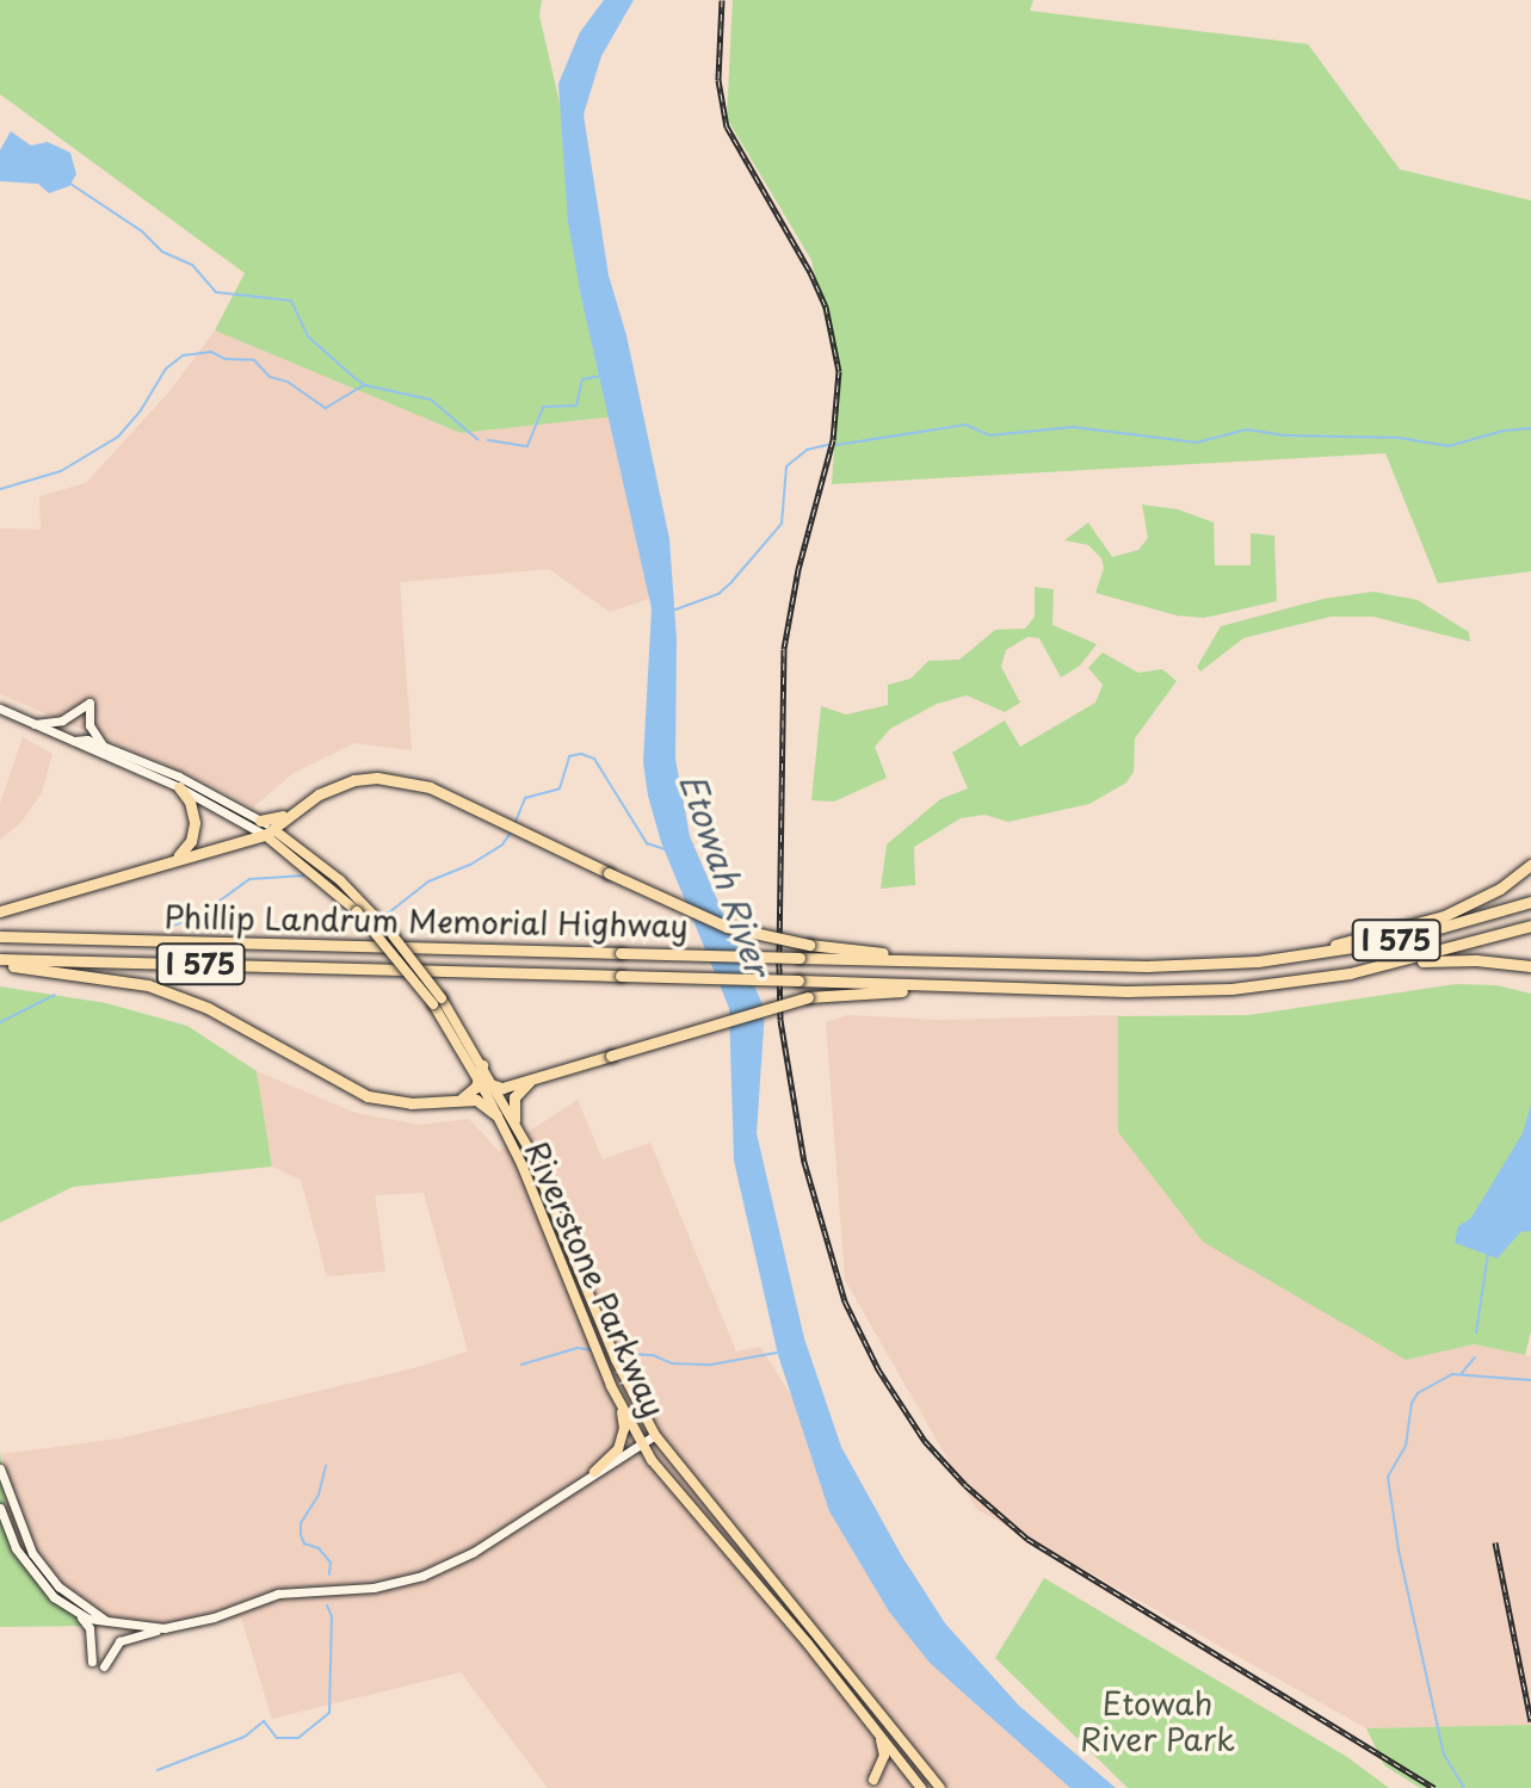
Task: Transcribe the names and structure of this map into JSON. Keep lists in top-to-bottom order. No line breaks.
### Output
{"streets":{"highway":["Phillip Landrum Memorial Highway","I 575"],"main road":["Riverstone Parkway"]},"water":["Etowah River"],"parks":["Etowah River Park"]}
